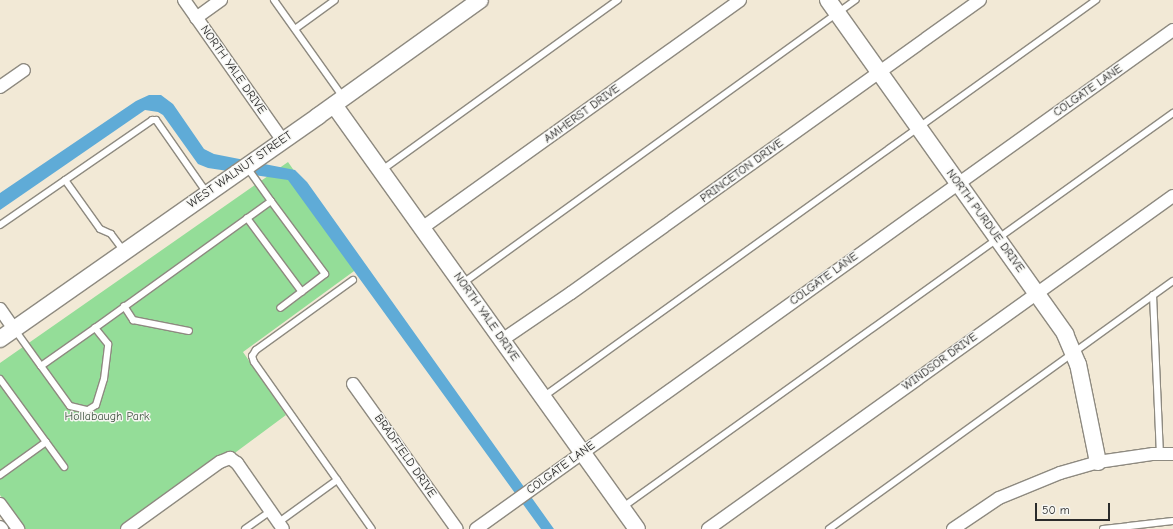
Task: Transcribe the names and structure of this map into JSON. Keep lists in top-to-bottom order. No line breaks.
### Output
{"streets":{"street":["NORTH YALE DRIVE","COLGATE LANE","AMHERST DRIVE","WEST WALNUT STREET","PRINCETON DRIVE","NORTH PURDUE DRIVE","WINDSOR DRIVE","BRADFIELD DRIVE"]},"crossings":[["NORTH YALE DRIVE","COLGATE LANE"],["NORTH YALE DRIVE","AMHERST DRIVE"],["NORTH YALE DRIVE","WEST WALNUT STREET"],["NORTH YALE DRIVE","PRINCETON DRIVE"],["COLGATE LANE","NORTH PURDUE DRIVE"],["PRINCETON DRIVE","NORTH PURDUE DRIVE"],["NORTH PURDUE DRIVE","WINDSOR DRIVE"]],"parks":["Hollabaugh Park"],"scale_bar":"50 m"}
